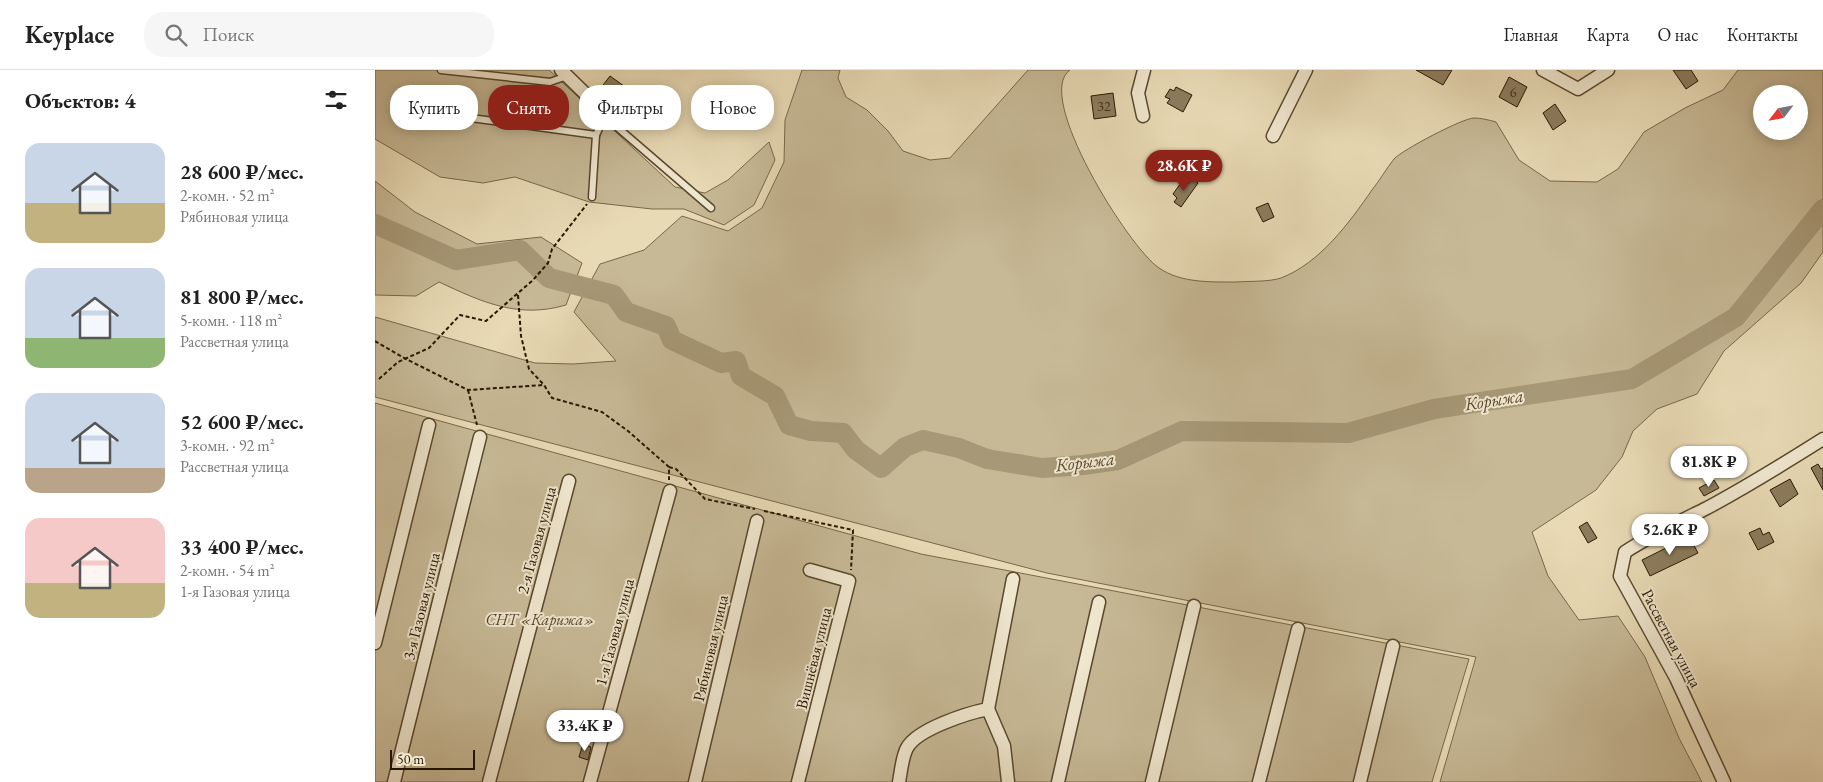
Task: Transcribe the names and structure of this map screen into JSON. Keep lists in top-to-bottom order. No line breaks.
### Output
{"streets":{"street":["2-я Газовая улица","3-я Газовая улица","1-я Газовая улица","Рассветная улица","Рябиновая улица","Вишнёвая улица"]},"water":["Корыжа"],"parks":["СНТ «Карижа»"],"house_numbers":["6","32"],"scale_bar":"50 m","north":"bottom left","page":{"header":"Keyplace","search":"Поиск","nav":["Главная","Карта","О нас","Контакты"],"heading":"Объектов: 4","chip":["Купить","Снять","Фильтры","Новое"],"list":[{"name":"28 600 ₽/мес.","note":"2-комн. · 52 m² · Рябиновая улица"},{"name":"81 800 ₽/мес.","note":"5-комн. · 118 m² · Рассветная улица"},{"name":"52 600 ₽/мес.","note":"3-комн. · 92 m² · Рассветная улица"},{"name":"33 400 ₽/мес.","note":"2-комн. · 54 m² · 1-я Газовая улица"}],"price":["28.6K ₽","81.8K ₽","52.6K ₽","33.4K ₽"],"scale":"50 m"}}
